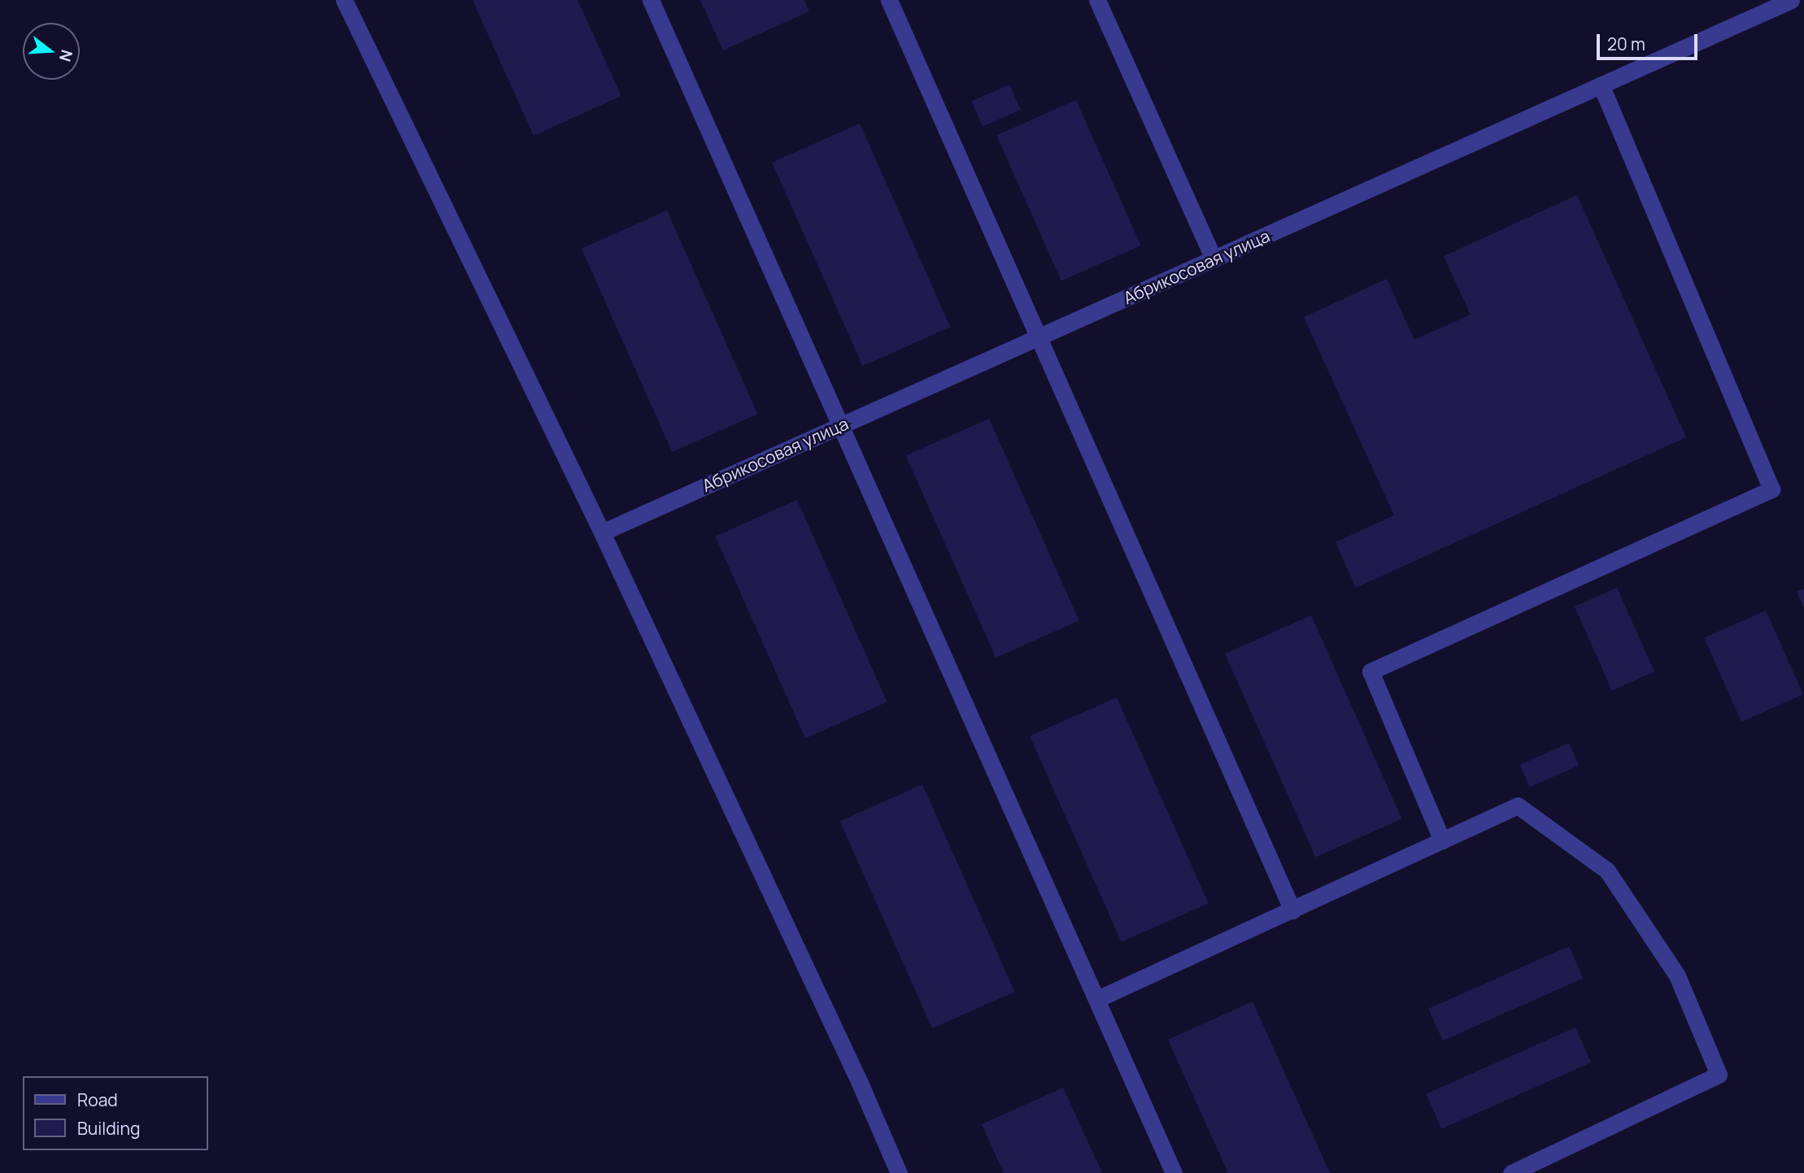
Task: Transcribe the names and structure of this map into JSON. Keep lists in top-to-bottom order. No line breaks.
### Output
{"streets":{"street":["Абрикосовая улица"]},"legend":["Road","Building"],"scale_bar":"20 m","north":"right"}
